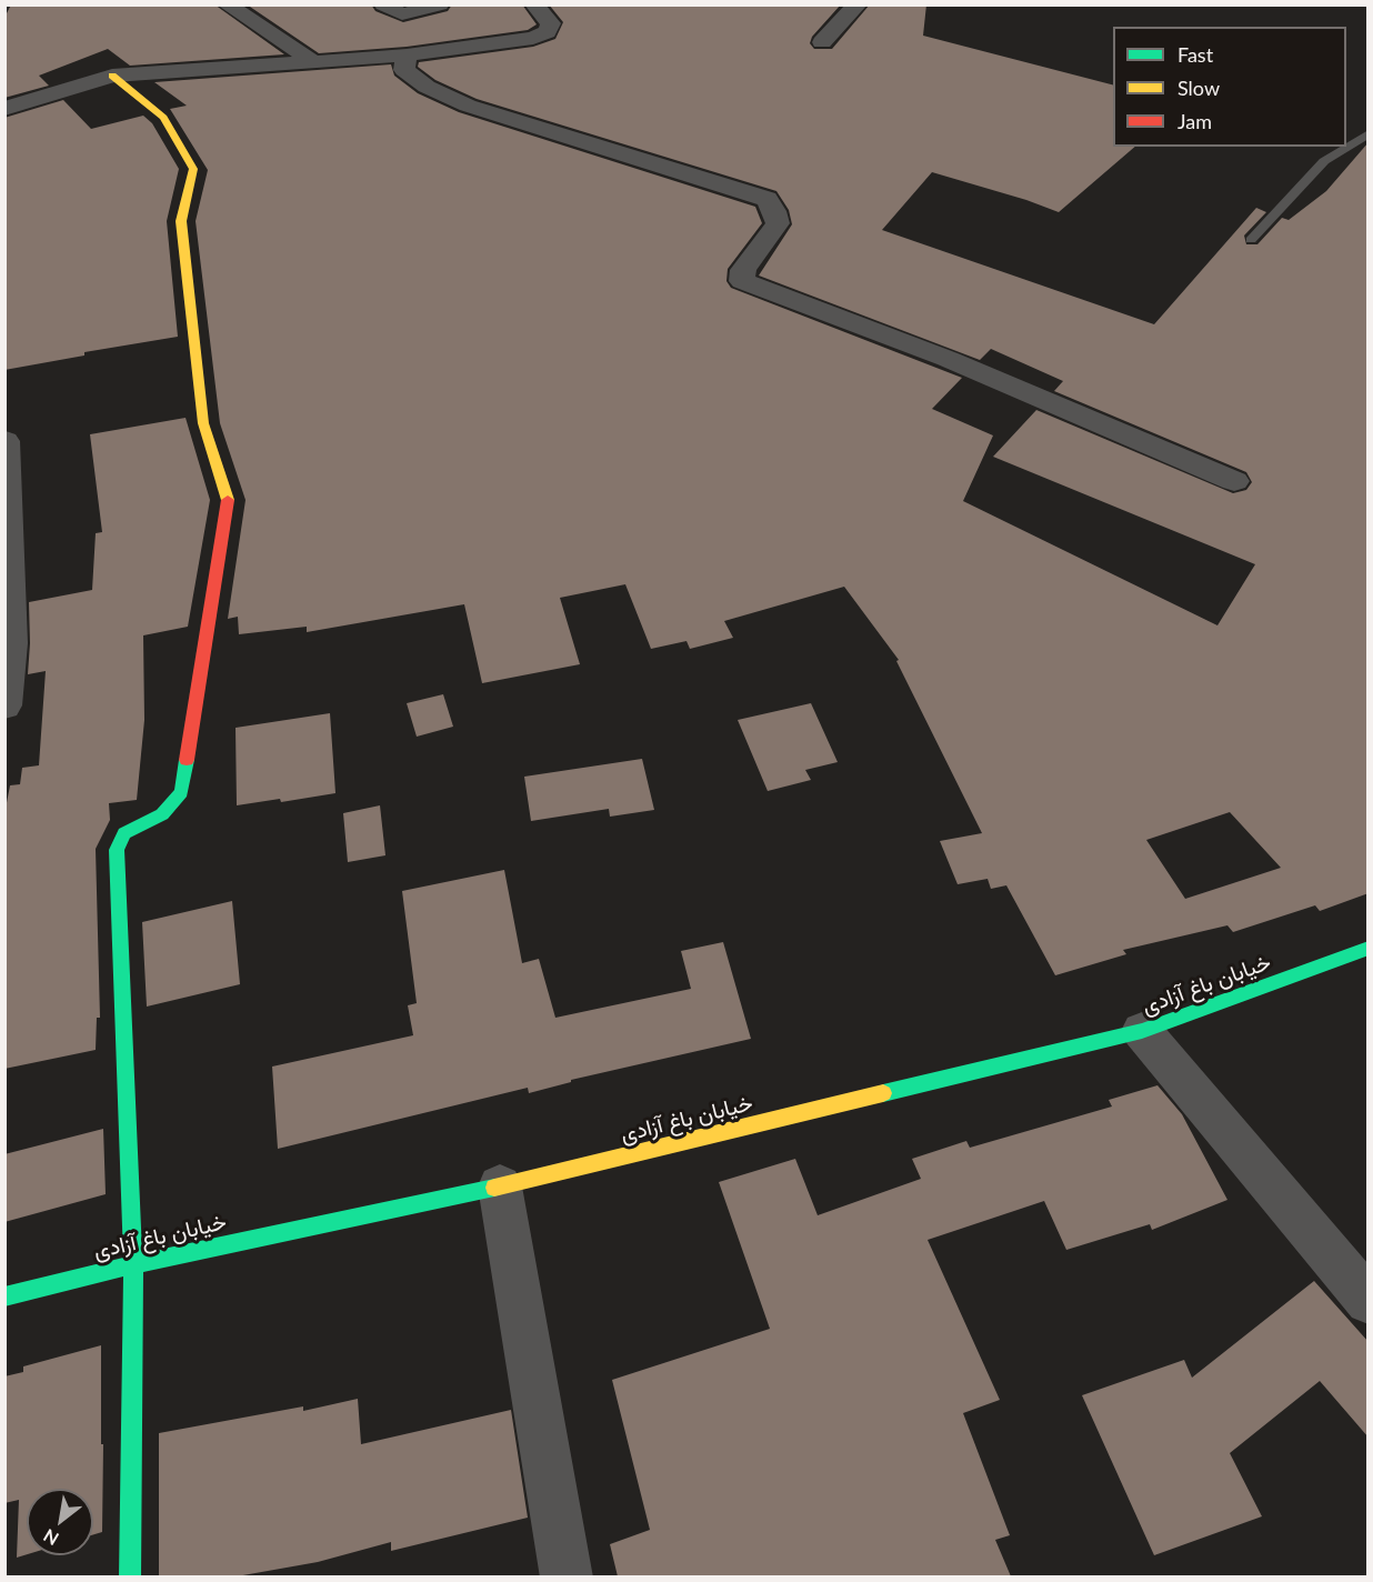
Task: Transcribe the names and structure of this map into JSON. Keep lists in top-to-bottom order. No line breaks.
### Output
{"streets":{"street":["خیابان باغ آزادی"]},"legend":["Fast","Slow","Jam"],"north":"bottom left"}
